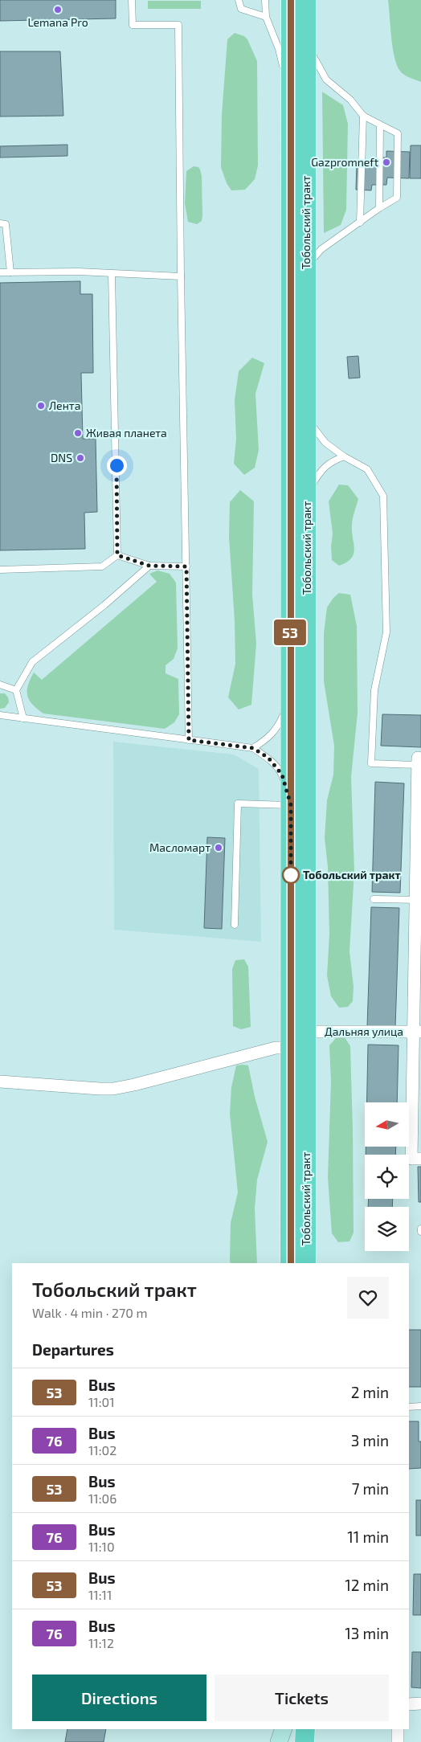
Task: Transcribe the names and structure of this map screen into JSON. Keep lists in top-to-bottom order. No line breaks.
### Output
{"streets":{"main road":["Тобольский тракт"],"street":["Дальняя улица"]},"crossings":[["Тобольский тракт","Дальняя улица"]],"places":["Lemana Pro","Gazpromneft","Лента","Живая планета","DNS","Масломарт","Тобольский тракт"],"lines":["bus line 53"],"north":"left","page":{"on_map":"53","heading":[["Тобольский тракт","Walk · 4 min · 270 m"],"Departures"],"list":[{"mark":"53","name":"Bus","note":"11:01","value":"2 min"},{"mark":"76","name":"Bus","note":"11:02","value":"3 min"},{"mark":"53","name":"Bus","note":"11:06","value":"7 min"},{"mark":"76","name":"Bus","note":"11:10","value":"11 min"},{"mark":"53","name":"Bus","note":"11:11","value":"12 min"},{"mark":"76","name":"Bus","note":"11:12","value":"13 min"}],"buttons":["Directions","Tickets"]}}
